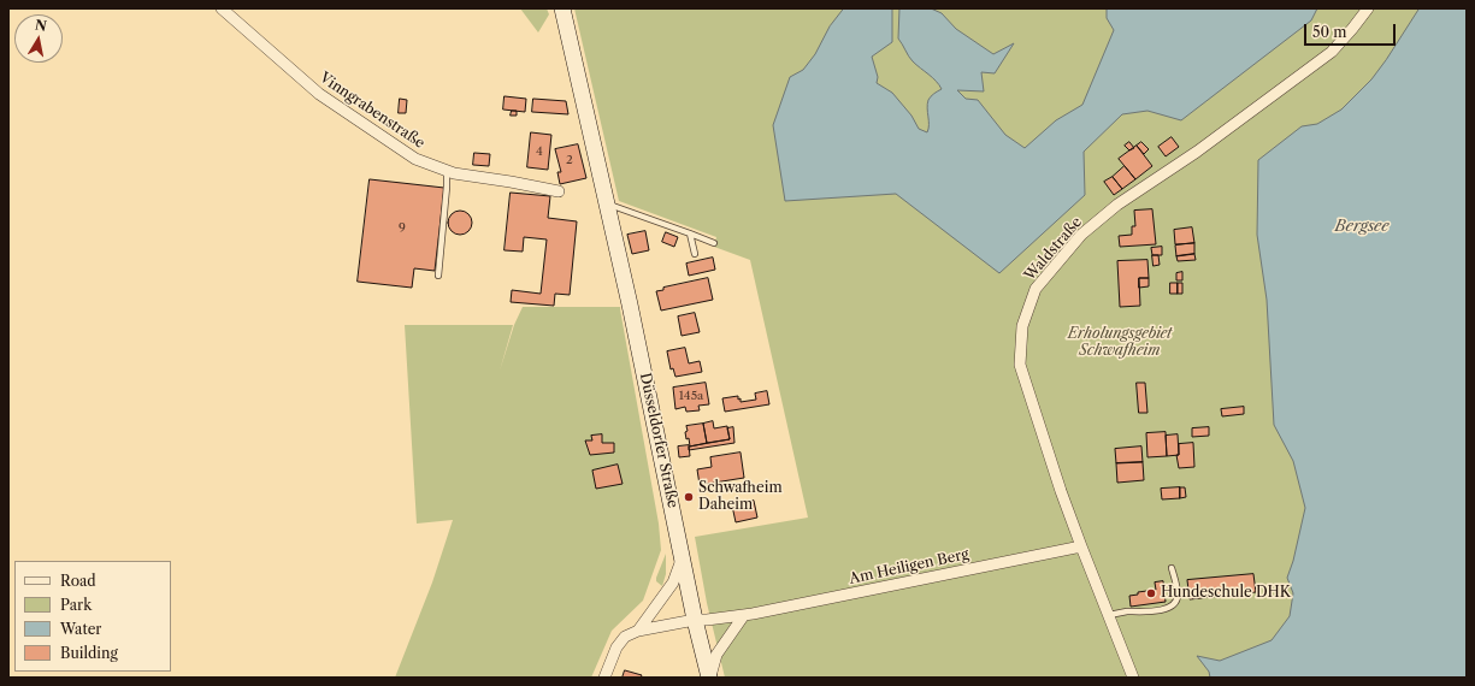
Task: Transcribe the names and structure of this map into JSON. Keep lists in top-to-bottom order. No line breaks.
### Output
{"streets":{"main road":["Düsseldorfer Straße"],"street":["Vinngrabenstraße","Waldstraße","Am Heiligen Berg"]},"crossings":[["Waldstraße","Am Heiligen Berg"],["Düsseldorfer Straße","Am Heiligen Berg"]],"water":["Bergsee"],"parks":["Erholungsgebiet Schwafheim"],"places":["Schwafheim Daheim","Hundeschule DHK"],"house_numbers":["4","2","9","145a"],"legend":["Road","Park","Water","Building"],"scale_bar":"50 m","north":"top"}
